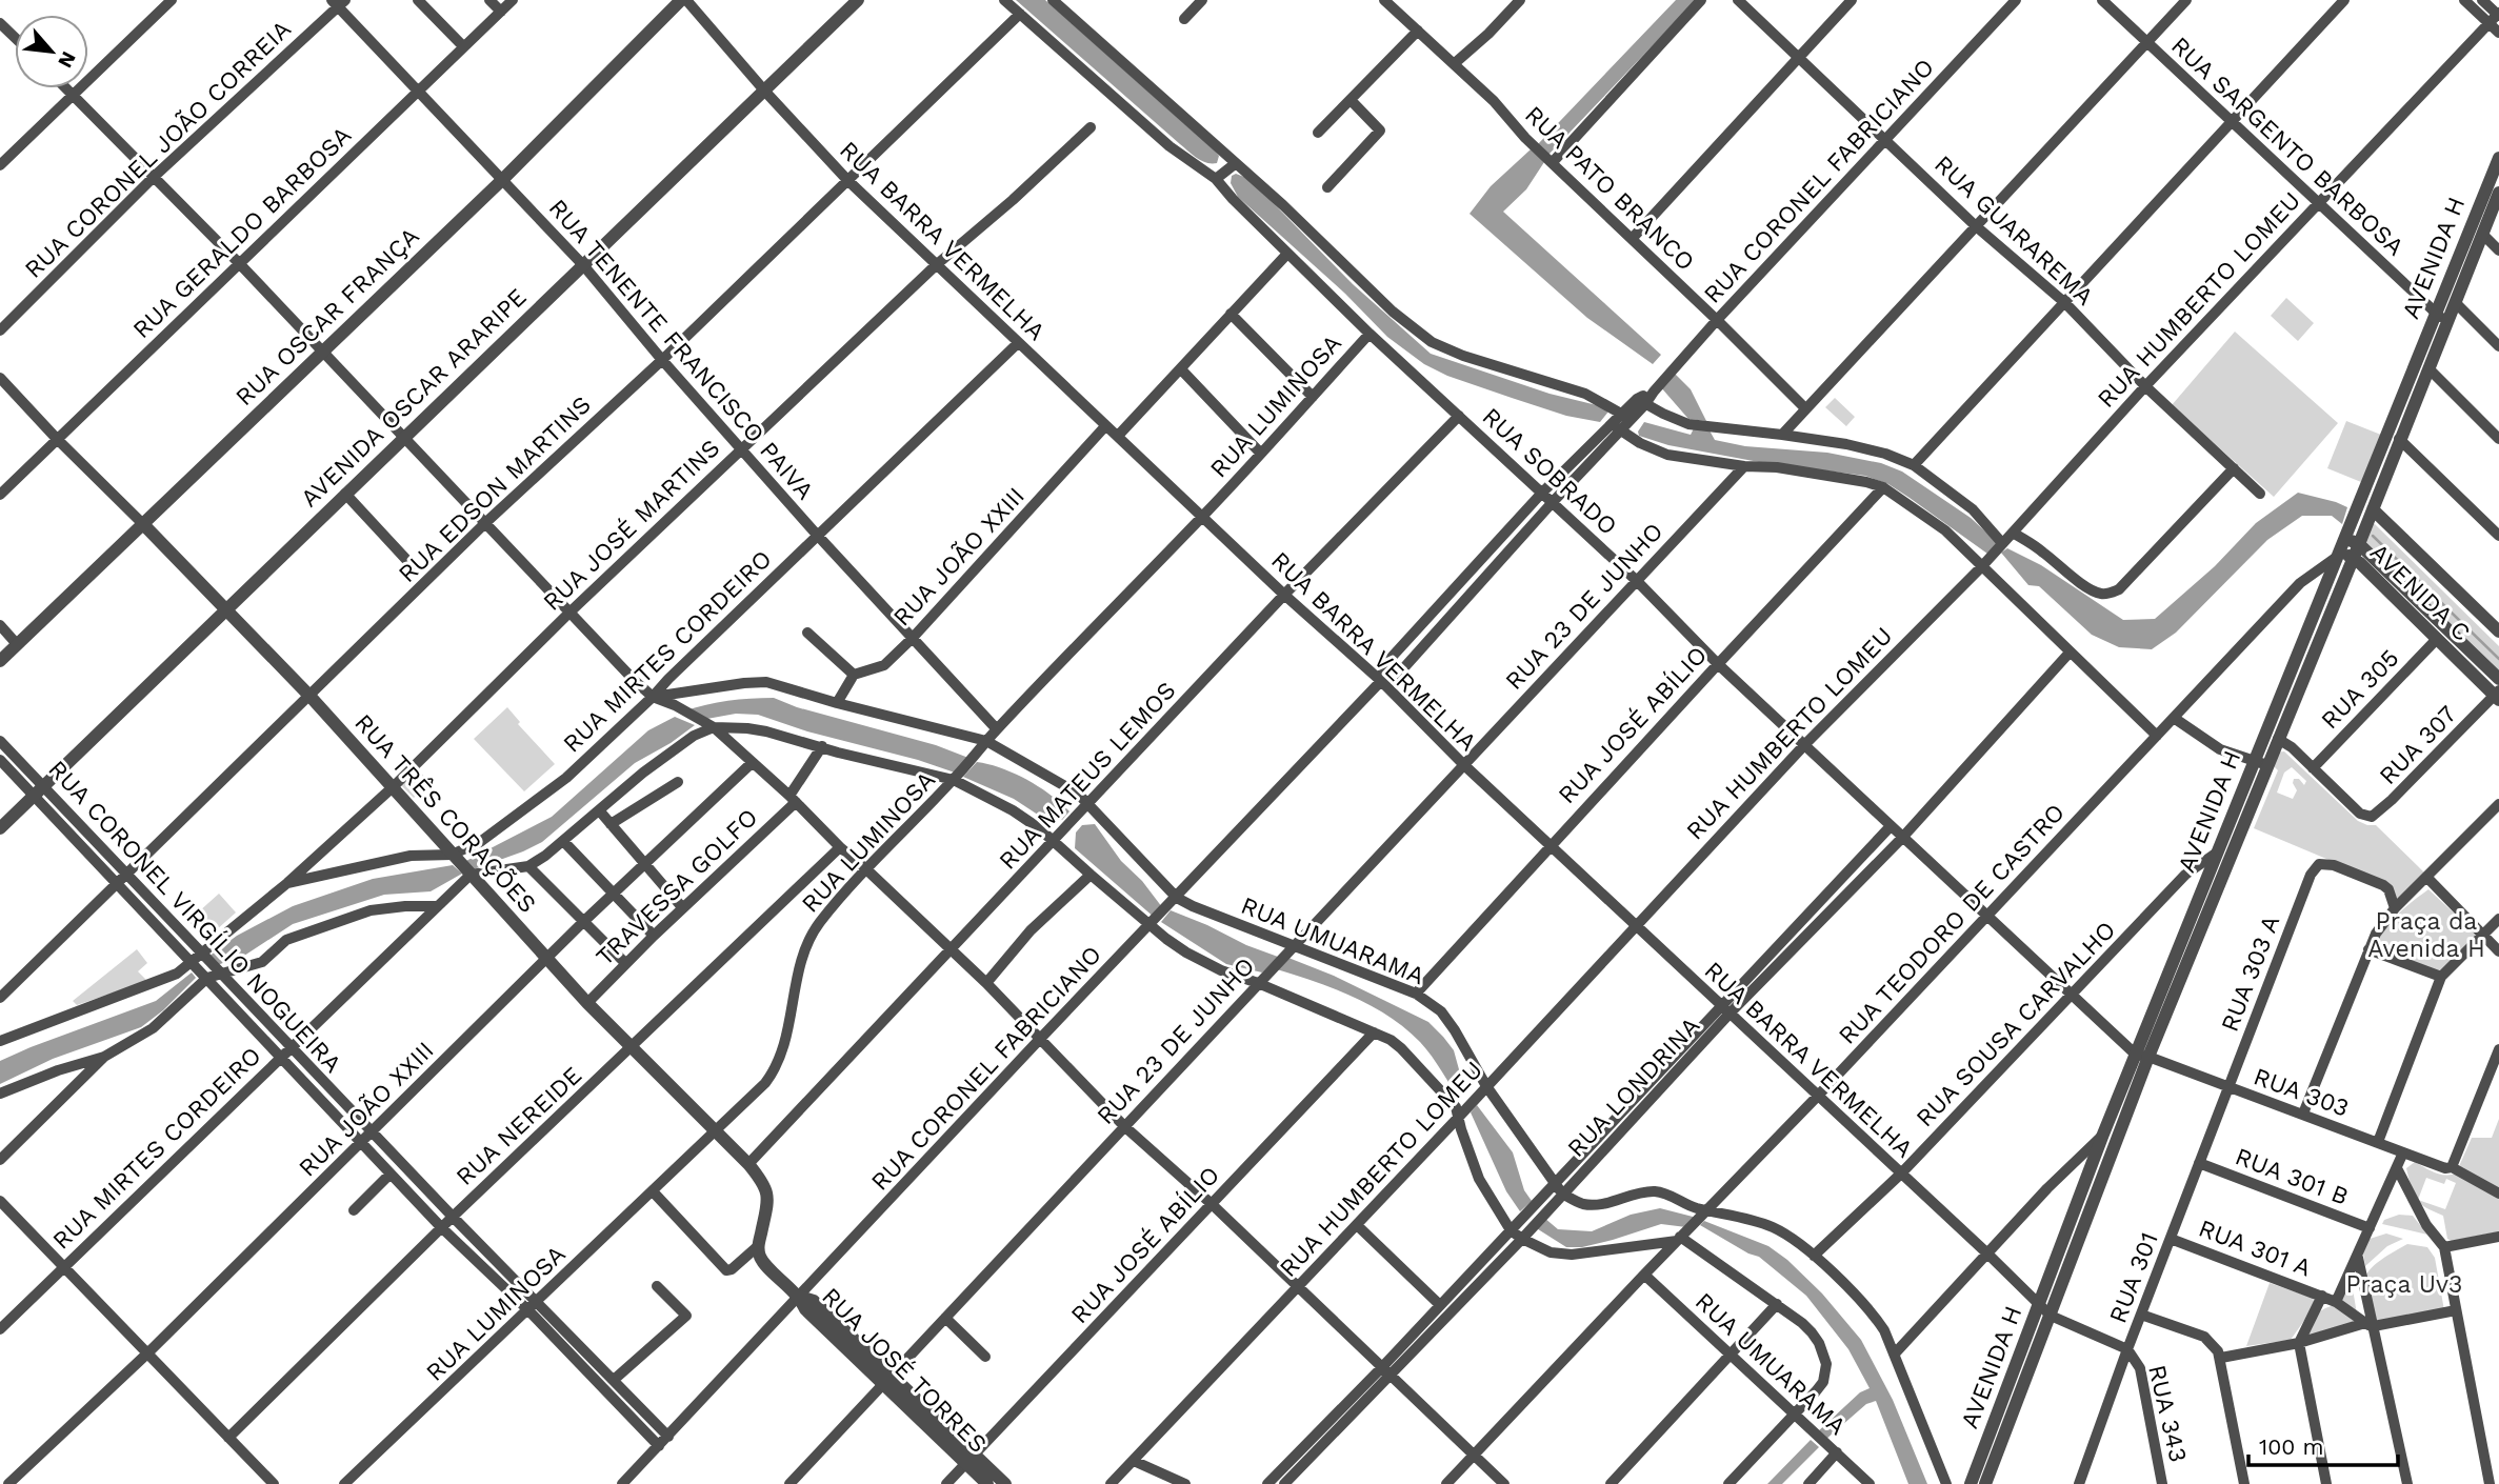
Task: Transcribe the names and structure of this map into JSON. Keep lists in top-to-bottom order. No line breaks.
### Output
{"streets":{"street":["RUA SARGENTO BARBOSA","RUA CORONEL JOÃO CORREIA","RUA CORONEL FABRICIANO","RUA PATO BRANCO","RUA GUARAREMA","RUA GERALDO BARBOSA","RUA BARRA VERMELHA","AVENIDA H","RUA HUMBERTO LOMEU","RUA OSCAR FRANÇA","RUA TENENTE FRANCISCO PAIVA","AVENIDA OSCAR ARARIPE","RUA LUMINOSA","RUA SOBRADO","RUA EDSON MARTINS","RUA JOSÉ MARTINS","RUA JOÃO XXIII","AVENIDA C","RUA 23 DE JUNHO","RUA MIRTES CORDEIRO","RUA 305","RUA JOSÉ ABÍLIO","RUA 307","RUA MATEUS LEMOS","RUA TRÊS CORAÇÕES","TRAVESSA GOLFO","RUA CORONEL VIRGÍLIO NOGUEIRA","RUA TEODORO DE CASTRO","RUA UMUARAMA","RUA 303 A","RUA SOUSA CARVALHO","RUA LONDRINA","RUA 303","RUA NEREIDE","RUA 301 B","RUA 301 A","RUA 301","RUA JOSÉ TORRES","RUA 343"]},"crossings":[["RUA SARGENTO BARBOSA","AVENIDA H"],["RUA SARGENTO BARBOSA","RUA HUMBERTO LOMEU"],["RUA CORONEL JOÃO CORREIA","RUA TENENTE FRANCISCO PAIVA"],["RUA CORONEL FABRICIANO","RUA PATO BRANCO"],["RUA CORONEL FABRICIANO","RUA GUARAREMA"],["RUA CORONEL FABRICIANO","RUA BARRA VERMELHA"],["RUA CORONEL FABRICIANO","RUA SOBRADO"],["RUA CORONEL FABRICIANO","RUA CORONEL VIRGÍLIO NOGUEIRA"],["RUA CORONEL FABRICIANO","RUA UMUARAMA"],["RUA CORONEL FABRICIANO","RUA JOSÉ TORRES"],["RUA GUARAREMA","RUA HUMBERTO LOMEU"],["RUA GERALDO BARBOSA","RUA TENENTE FRANCISCO PAIVA"],["RUA GERALDO BARBOSA","RUA TRÊS CORAÇÕES"],["RUA BARRA VERMELHA","AVENIDA H"],["RUA BARRA VERMELHA","RUA HUMBERTO LOMEU"],["RUA BARRA VERMELHA","RUA OSCAR FRANÇA"],["RUA BARRA VERMELHA","AVENIDA OSCAR ARARIPE"],["RUA BARRA VERMELHA","RUA LUMINOSA"],["RUA BARRA VERMELHA","RUA EDSON MARTINS"],["RUA BARRA VERMELHA","RUA JOSÉ MARTINS"],["RUA BARRA VERMELHA","RUA JOÃO XXIII"],["RUA BARRA VERMELHA","RUA 23 DE JUNHO"],["RUA BARRA VERMELHA","RUA MIRTES CORDEIRO"],["RUA BARRA VERMELHA","RUA JOSÉ ABÍLIO"],["RUA BARRA VERMELHA","RUA MATEUS LEMOS"],["RUA BARRA VERMELHA","RUA TEODORO DE CASTRO"],["RUA BARRA VERMELHA","RUA SOUSA CARVALHO"],["RUA BARRA VERMELHA","RUA LONDRINA"],["RUA BARRA VERMELHA","RUA 343"],["AVENIDA H","RUA SOBRADO"],["AVENIDA H","AVENIDA C"],["AVENIDA H","RUA TEODORO DE CASTRO"],["AVENIDA H","RUA SOUSA CARVALHO"],["AVENIDA H","RUA 303"],["AVENIDA H","RUA 343"],["RUA HUMBERTO LOMEU","RUA SOBRADO"],["RUA HUMBERTO LOMEU","RUA UMUARAMA"],["RUA OSCAR FRANÇA","RUA TENENTE FRANCISCO PAIVA"],["RUA OSCAR FRANÇA","RUA TRÊS CORAÇÕES"],["RUA TENENTE FRANCISCO PAIVA","AVENIDA OSCAR ARARIPE"],["RUA TENENTE FRANCISCO PAIVA","RUA LUMINOSA"],["RUA TENENTE FRANCISCO PAIVA","RUA EDSON MARTINS"],["RUA TENENTE FRANCISCO PAIVA","RUA JOSÉ MARTINS"],["RUA TENENTE FRANCISCO PAIVA","RUA JOÃO XXIII"],["RUA TENENTE FRANCISCO PAIVA","RUA MIRTES CORDEIRO"],["AVENIDA OSCAR ARARIPE","RUA TRÊS CORAÇÕES"],["AVENIDA OSCAR ARARIPE","RUA CORONEL VIRGÍLIO NOGUEIRA"],["RUA LUMINOSA","RUA SOBRADO"],["RUA LUMINOSA","RUA TRÊS CORAÇÕES"],["RUA LUMINOSA","RUA CORONEL VIRGÍLIO NOGUEIRA"],["RUA LUMINOSA","RUA UMUARAMA"],["RUA SOBRADO","RUA EDSON MARTINS"],["RUA SOBRADO","RUA 23 DE JUNHO"],["RUA SOBRADO","RUA JOSÉ ABÍLIO"],["RUA SOBRADO","RUA MATEUS LEMOS"],["RUA SOBRADO","RUA TEODORO DE CASTRO"],["RUA SOBRADO","RUA SOUSA CARVALHO"],["RUA SOBRADO","RUA LONDRINA"],["RUA SOBRADO","RUA 303"],["RUA EDSON MARTINS","RUA TRÊS CORAÇÕES"],["RUA EDSON MARTINS","RUA CORONEL VIRGÍLIO NOGUEIRA"],["RUA JOSÉ MARTINS","RUA MIRTES CORDEIRO"],["RUA JOSÉ MARTINS","RUA TRÊS CORAÇÕES"],["RUA JOSÉ MARTINS","RUA CORONEL VIRGÍLIO NOGUEIRA"],["RUA JOÃO XXIII","RUA TRÊS CORAÇÕES"],["RUA JOÃO XXIII","RUA CORONEL VIRGÍLIO NOGUEIRA"],["AVENIDA C","RUA 305"],["AVENIDA C","RUA 307"],["AVENIDA C","RUA TEODORO DE CASTRO"],["RUA 23 DE JUNHO","RUA UMUARAMA"],["RUA 23 DE JUNHO","RUA JOSÉ TORRES"],["RUA MIRTES CORDEIRO","RUA TRÊS CORAÇÕES"],["RUA MIRTES CORDEIRO","RUA CORONEL VIRGÍLIO NOGUEIRA"],["RUA MIRTES CORDEIRO","RUA UMUARAMA"],["RUA 305","RUA 307"],["RUA JOSÉ ABÍLIO","RUA UMUARAMA"],["RUA JOSÉ ABÍLIO","RUA JOSÉ TORRES"],["RUA MATEUS LEMOS","RUA TRÊS CORAÇÕES"],["RUA MATEUS LEMOS","RUA UMUARAMA"],["RUA TRÊS CORAÇÕES","TRAVESSA GOLFO"],["RUA TRÊS CORAÇÕES","RUA NEREIDE"],["RUA CORONEL VIRGÍLIO NOGUEIRA","RUA NEREIDE"],["RUA TEODORO DE CASTRO","RUA UMUARAMA"],["RUA UMUARAMA","RUA LONDRINA"],["RUA 303 A","RUA 303"],["RUA 303 A","RUA 301"],["RUA 303","RUA 301 A"],["RUA 303","RUA 301"],["RUA 301 B","RUA 301 A"],["RUA 301 B","RUA 301"],["RUA 301 A","RUA 301"],["RUA 301","RUA 343"]],"parks":["Praça da Avenida H","Praça Uv3"],"scale_bar":"100 m","north":"bottom right"}
